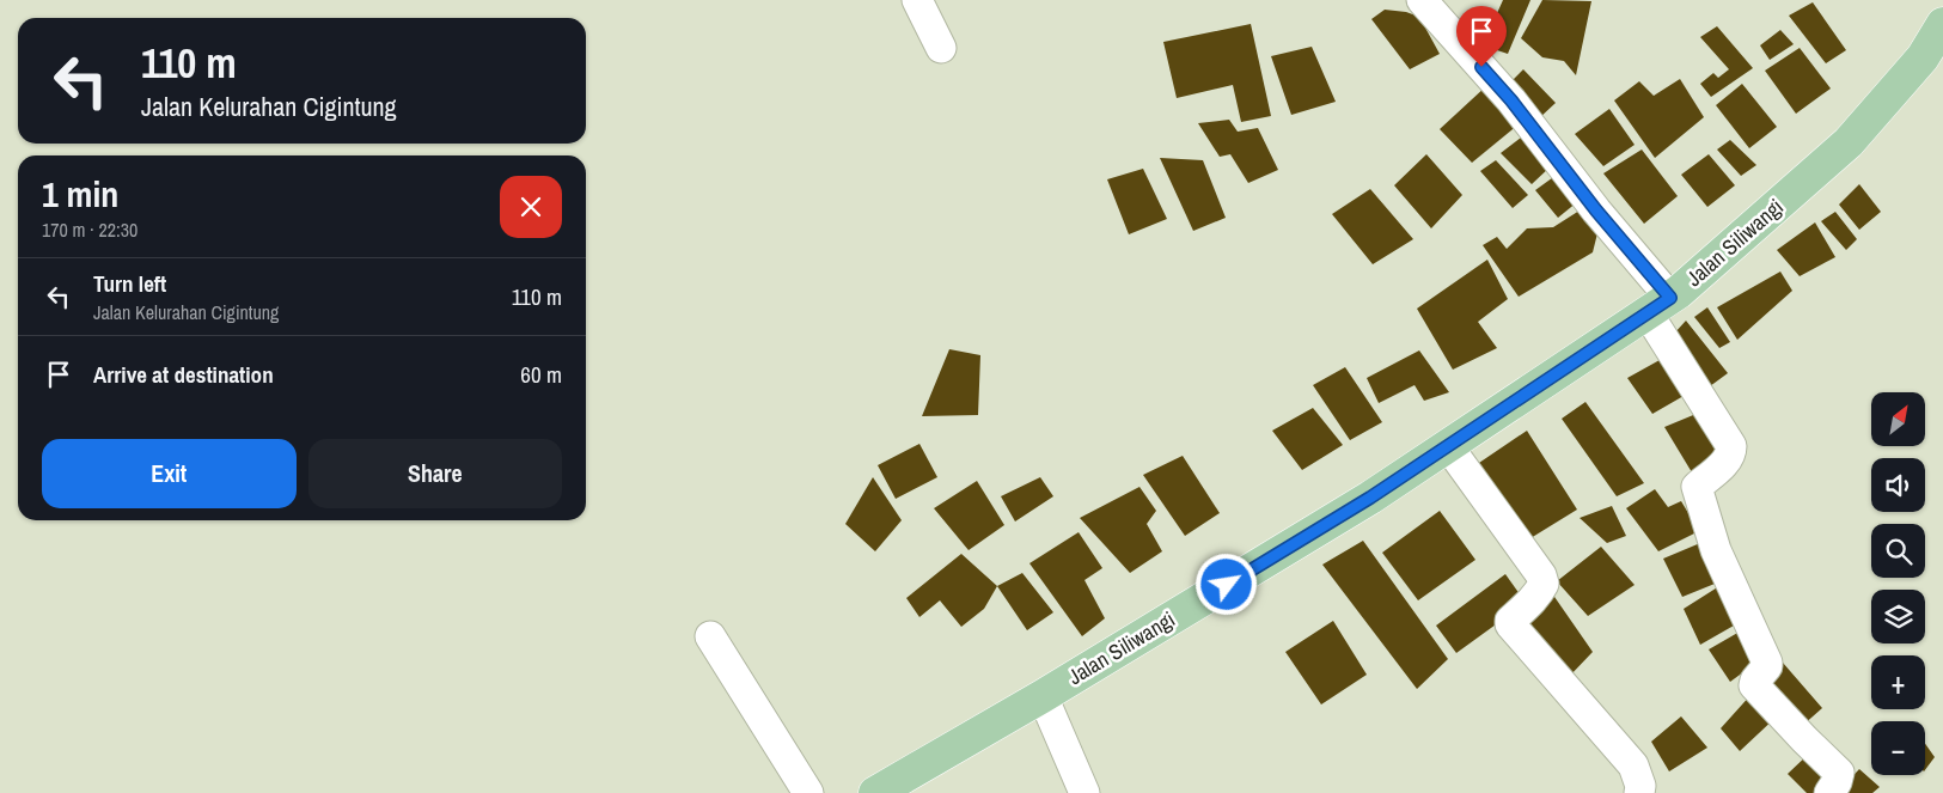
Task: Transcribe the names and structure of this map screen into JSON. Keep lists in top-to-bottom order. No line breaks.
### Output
{"streets":{"main road":["Jalan Siliwangi"]},"north":"top right","page":{"turn":["110 m","Jalan Kelurahan Cigintung"],"heading":["1 min","170 m · 22:30"],"list":[{"name":"Turn left","note":"Jalan Kelurahan Cigintung","value":"110 m"},{"name":"Arrive at destination","value":"60 m"}],"map_buttons":["+","−"],"buttons":["Exit","Share"]}}
